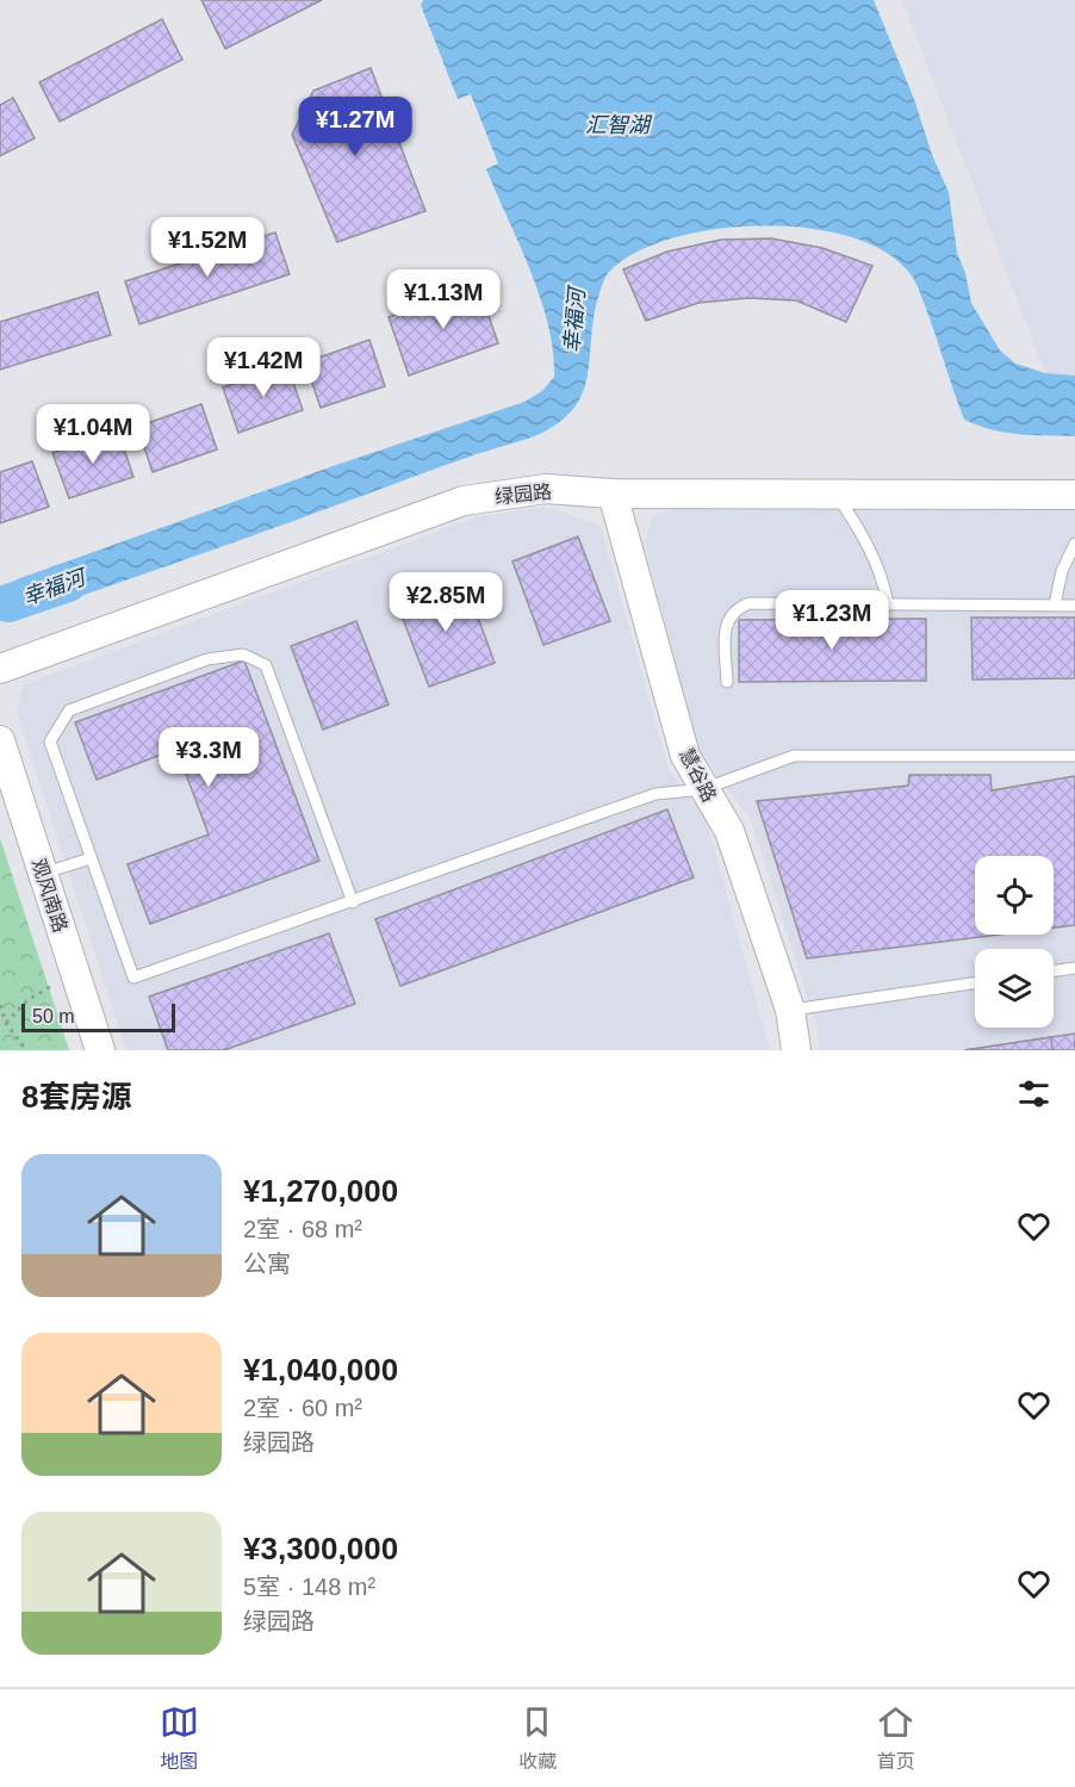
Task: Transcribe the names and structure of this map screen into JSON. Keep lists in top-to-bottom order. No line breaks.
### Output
{"streets":{"street":["绿园路","慧谷路","观风南路"]},"crossings":[["绿园路","慧谷路"]],"water":["汇智湖","幸福河"],"scale_bar":"50 m","page":{"price":["¥1.27M","¥1.52M","¥1.13M","¥1.42M","¥1.04M","¥2.85M","¥1.23M","¥3.3M"],"scale":"50 m","heading":"8套房源","list":[{"name":"¥1,270,000","note":"2室 · 68 m² · 公寓"},{"name":"¥1,040,000","note":"2室 · 60 m² · 绿园路"},{"name":"¥3,300,000","note":"5室 · 148 m² · 绿园路"}],"tabs":["地图","收藏","首页"]}}
